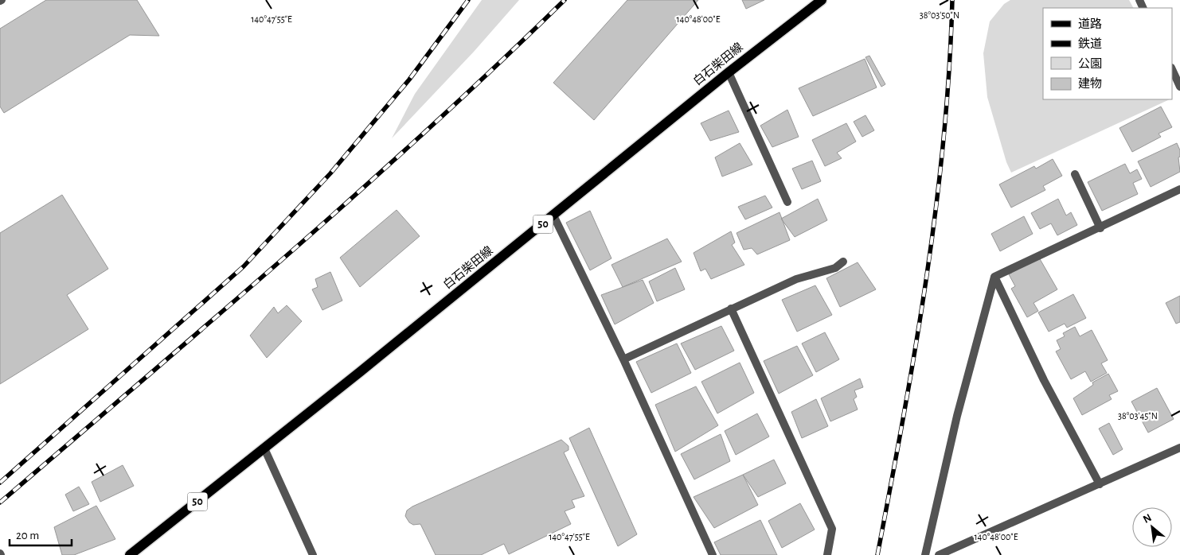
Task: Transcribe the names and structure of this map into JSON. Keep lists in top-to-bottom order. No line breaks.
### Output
{"streets":{"main road":["白石柴田線","50"]},"legend":["道路","鉄道","公園","建物"],"scale_bar":"20 m","north":"top left","coordinates":["38°03'50\"N","140°47'55\"E","140°48'00\"E","38°03'45\"N"]}
